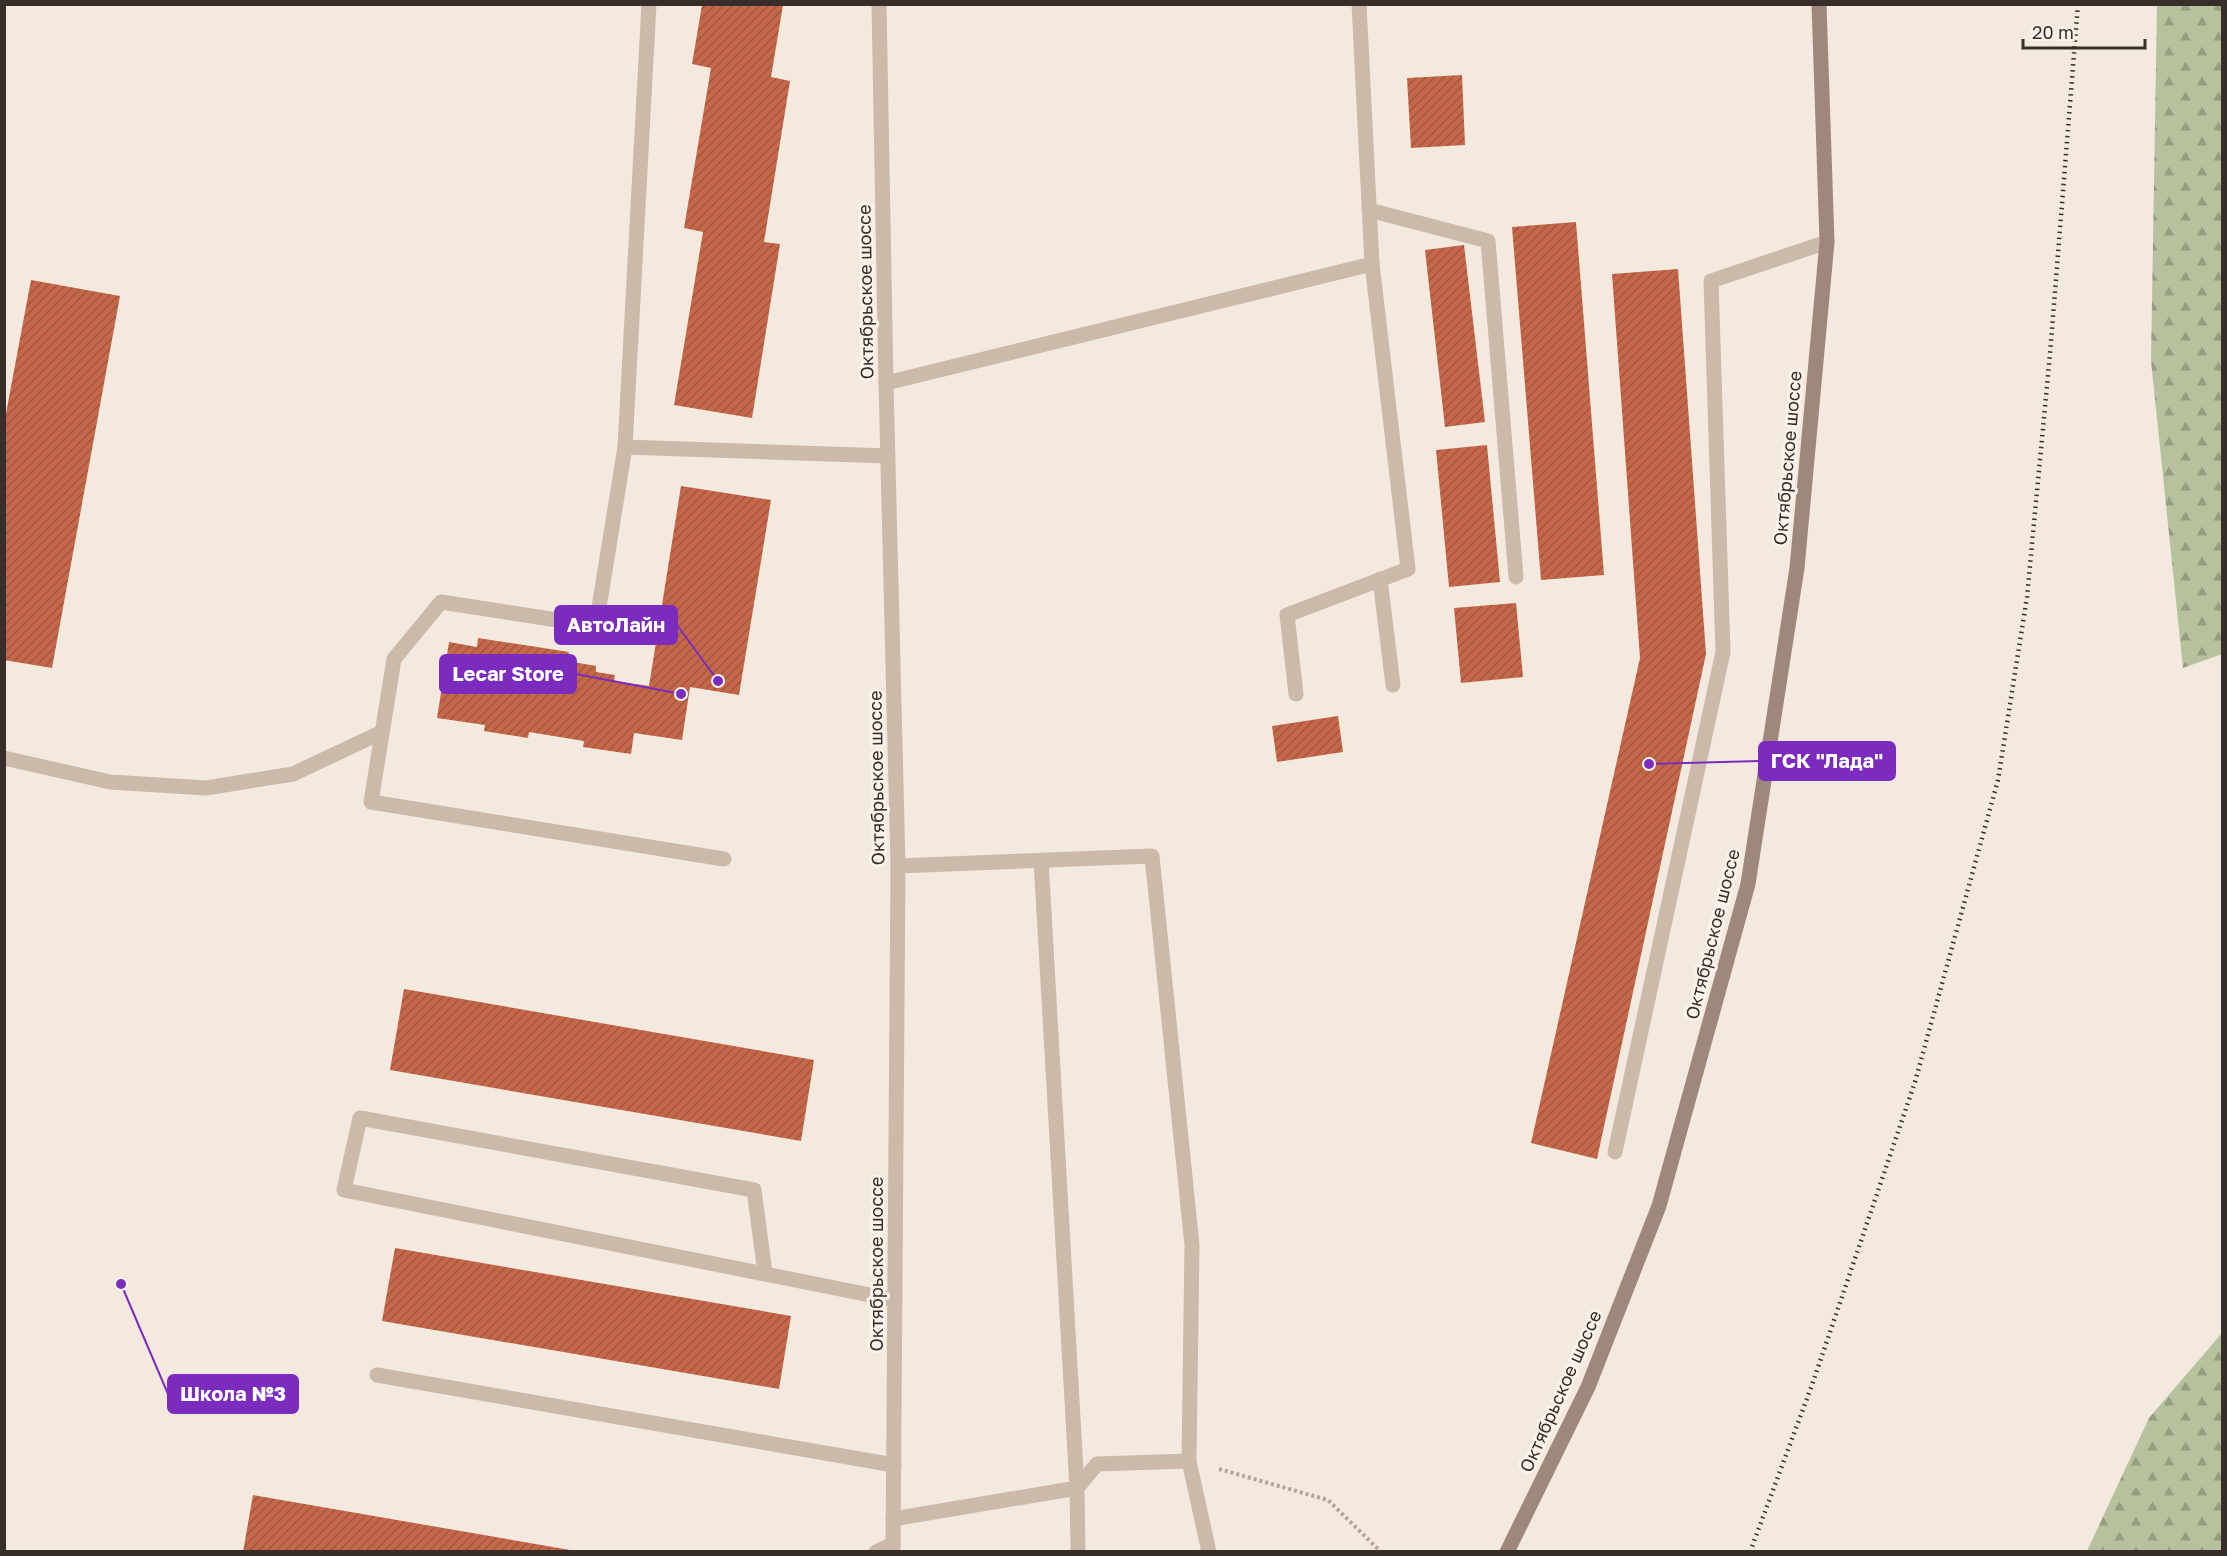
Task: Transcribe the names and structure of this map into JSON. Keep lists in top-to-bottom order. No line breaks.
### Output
{"streets":{"main road":["Октябрьское шоссе"]},"places":["АвтоЛайн","Lecar Store","ГСК \"Лада\"","Школа №3"],"scale_bar":"20 m"}
